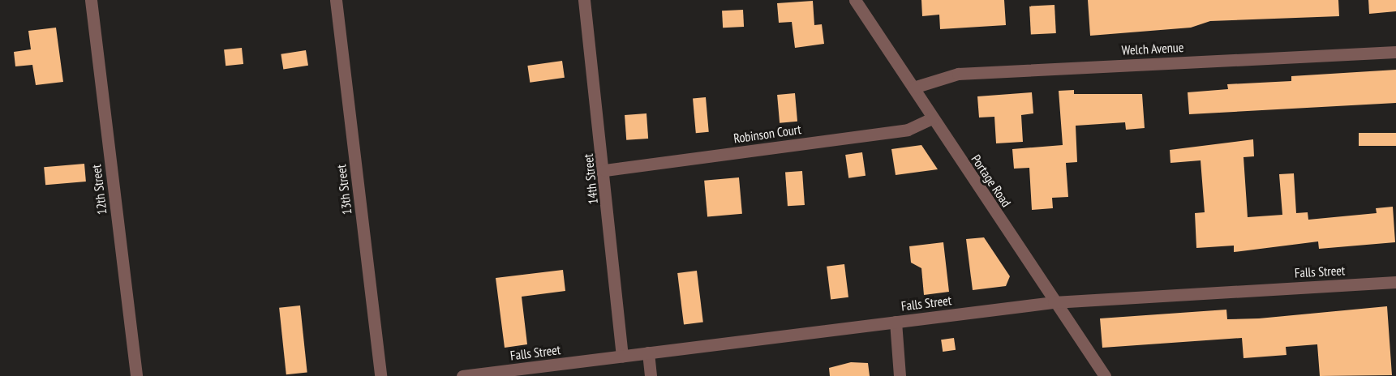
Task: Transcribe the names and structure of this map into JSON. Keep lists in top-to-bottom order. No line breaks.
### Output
{"streets":{"street":["Welch Avenue","Robinson Court","14th Street","Portage Road","12th Street","13th Street","Falls Street"]},"crossings":[["Welch Avenue","Portage Road"],["Robinson Court","14th Street"],["Robinson Court","Portage Road"],["14th Street","Falls Street"],["Portage Road","Falls Street"]]}
